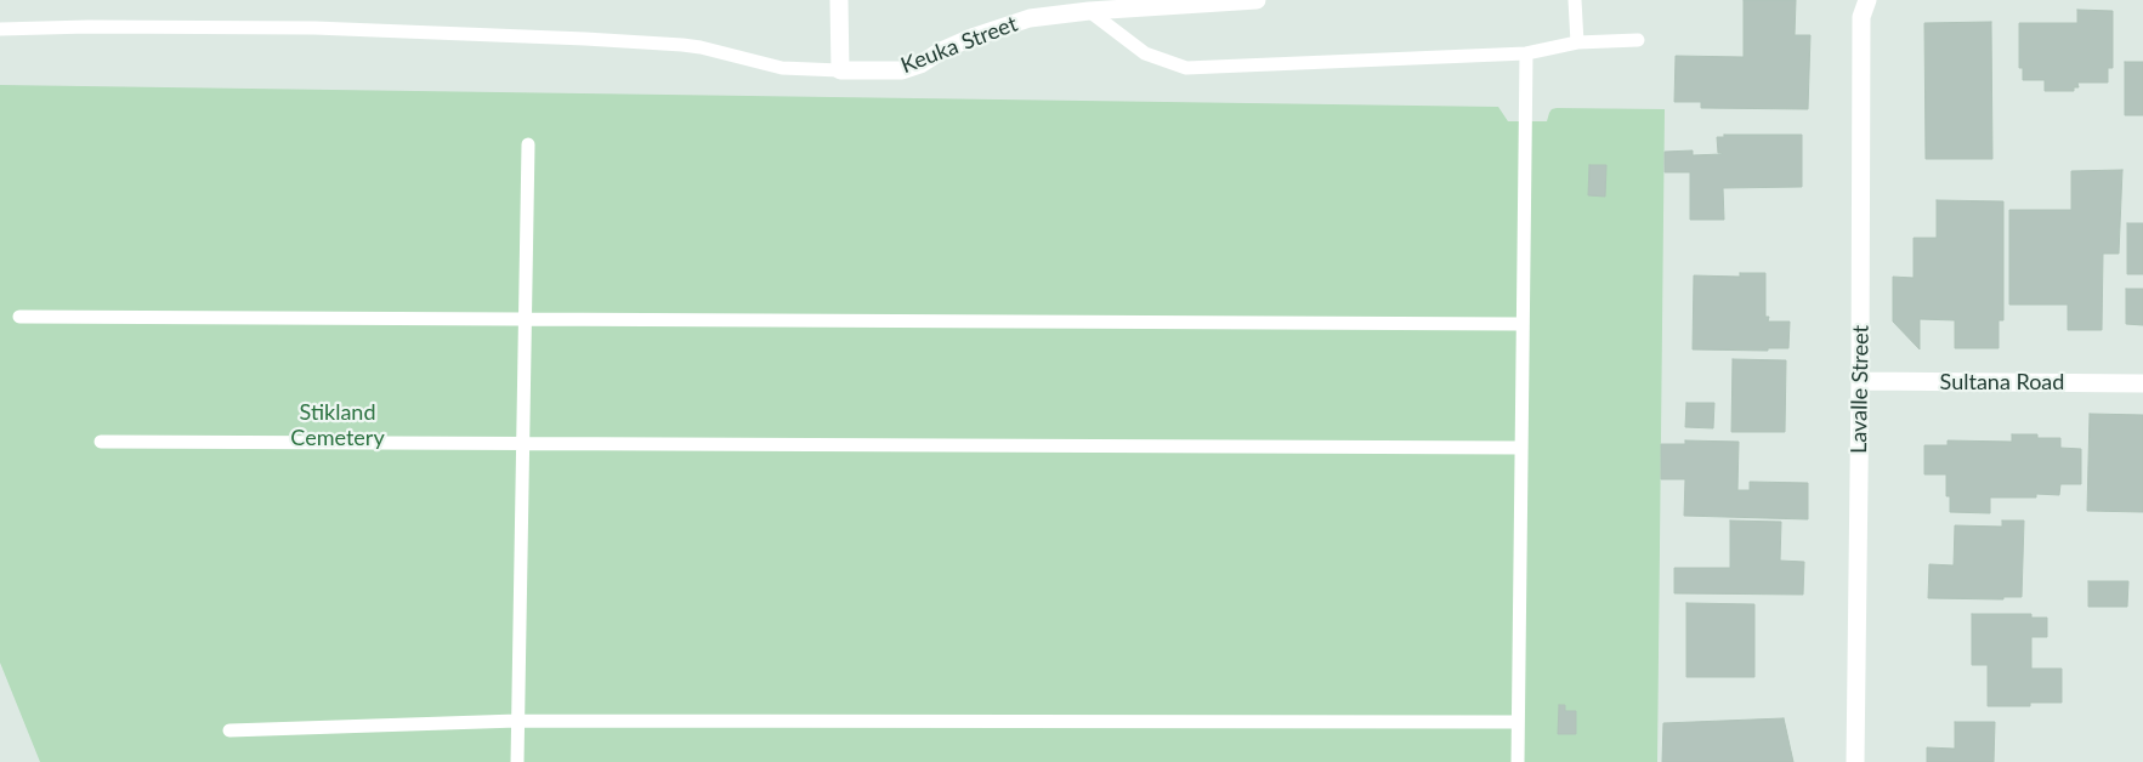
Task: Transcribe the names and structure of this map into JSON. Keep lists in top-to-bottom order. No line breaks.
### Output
{"streets":{"street":["Keuka Street","Sultana Road","Lavalle Street"]},"crossings":[["Sultana Road","Lavalle Street"]],"parks":["Stikland Cemetery"]}
